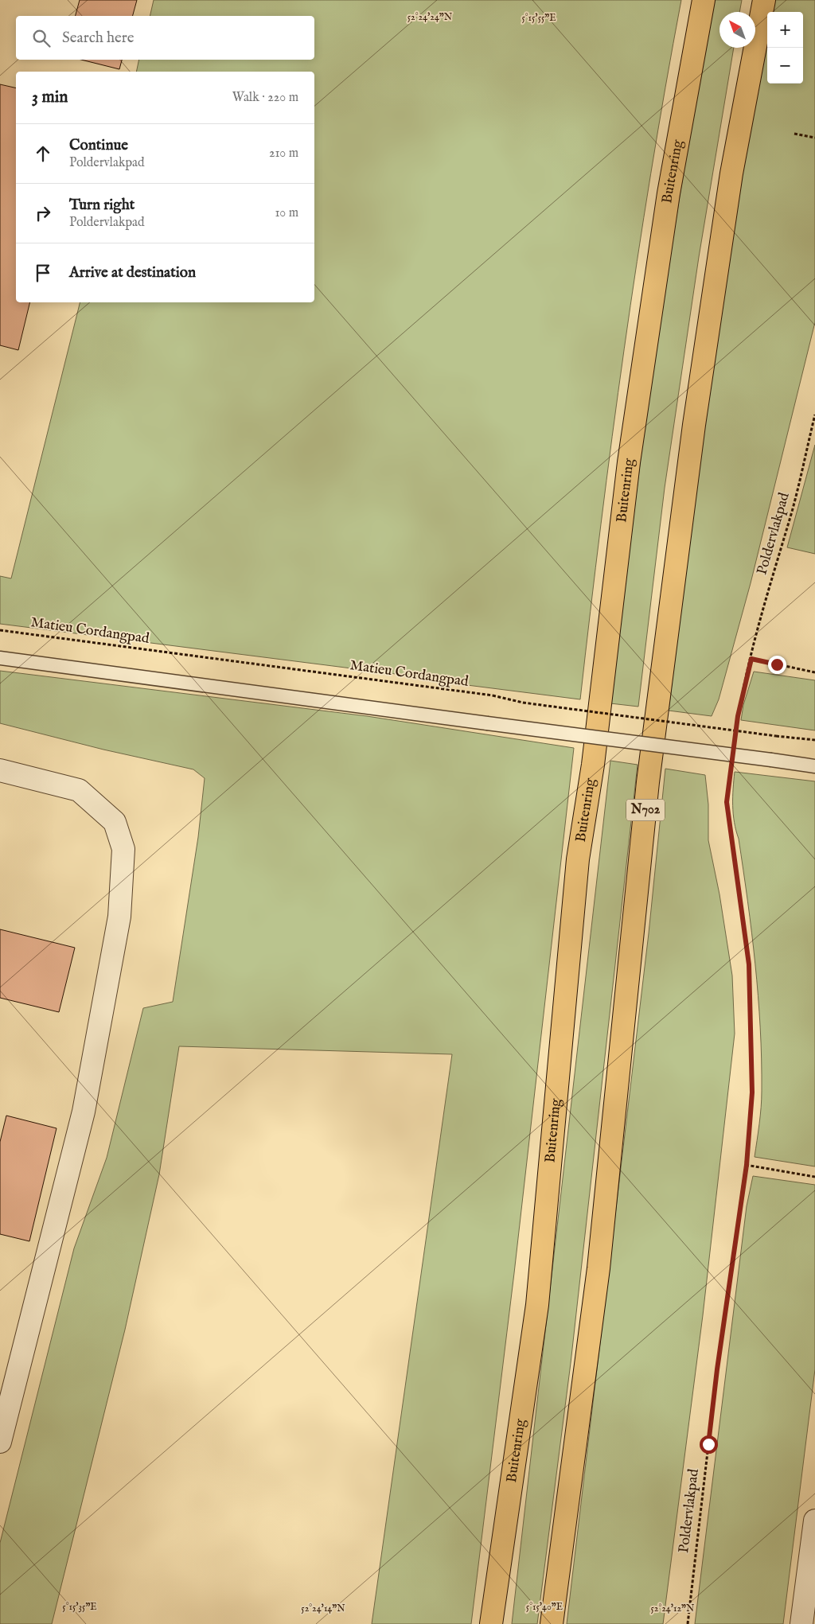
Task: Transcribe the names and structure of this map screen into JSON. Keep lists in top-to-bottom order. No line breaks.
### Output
{"streets":{"highway":["Buitenring","N702"],"path":["Poldervlakpad","Matieu Cordangpad"]},"north":"top left","page":{"map_buttons":["+","−"],"search":"Search here","heading":["3 min","Walk · 220 m"],"list":[["Continue","Poldervlakpad","210 m"],["Turn right","Poldervlakpad","10 m"],"Arrive at destination"]},"coordinates":["52°24'24\"N","5°15'55\"E","5°15'35\"E","5°15'40\"E","52°24'14\"N","52°24'12\"N"]}
